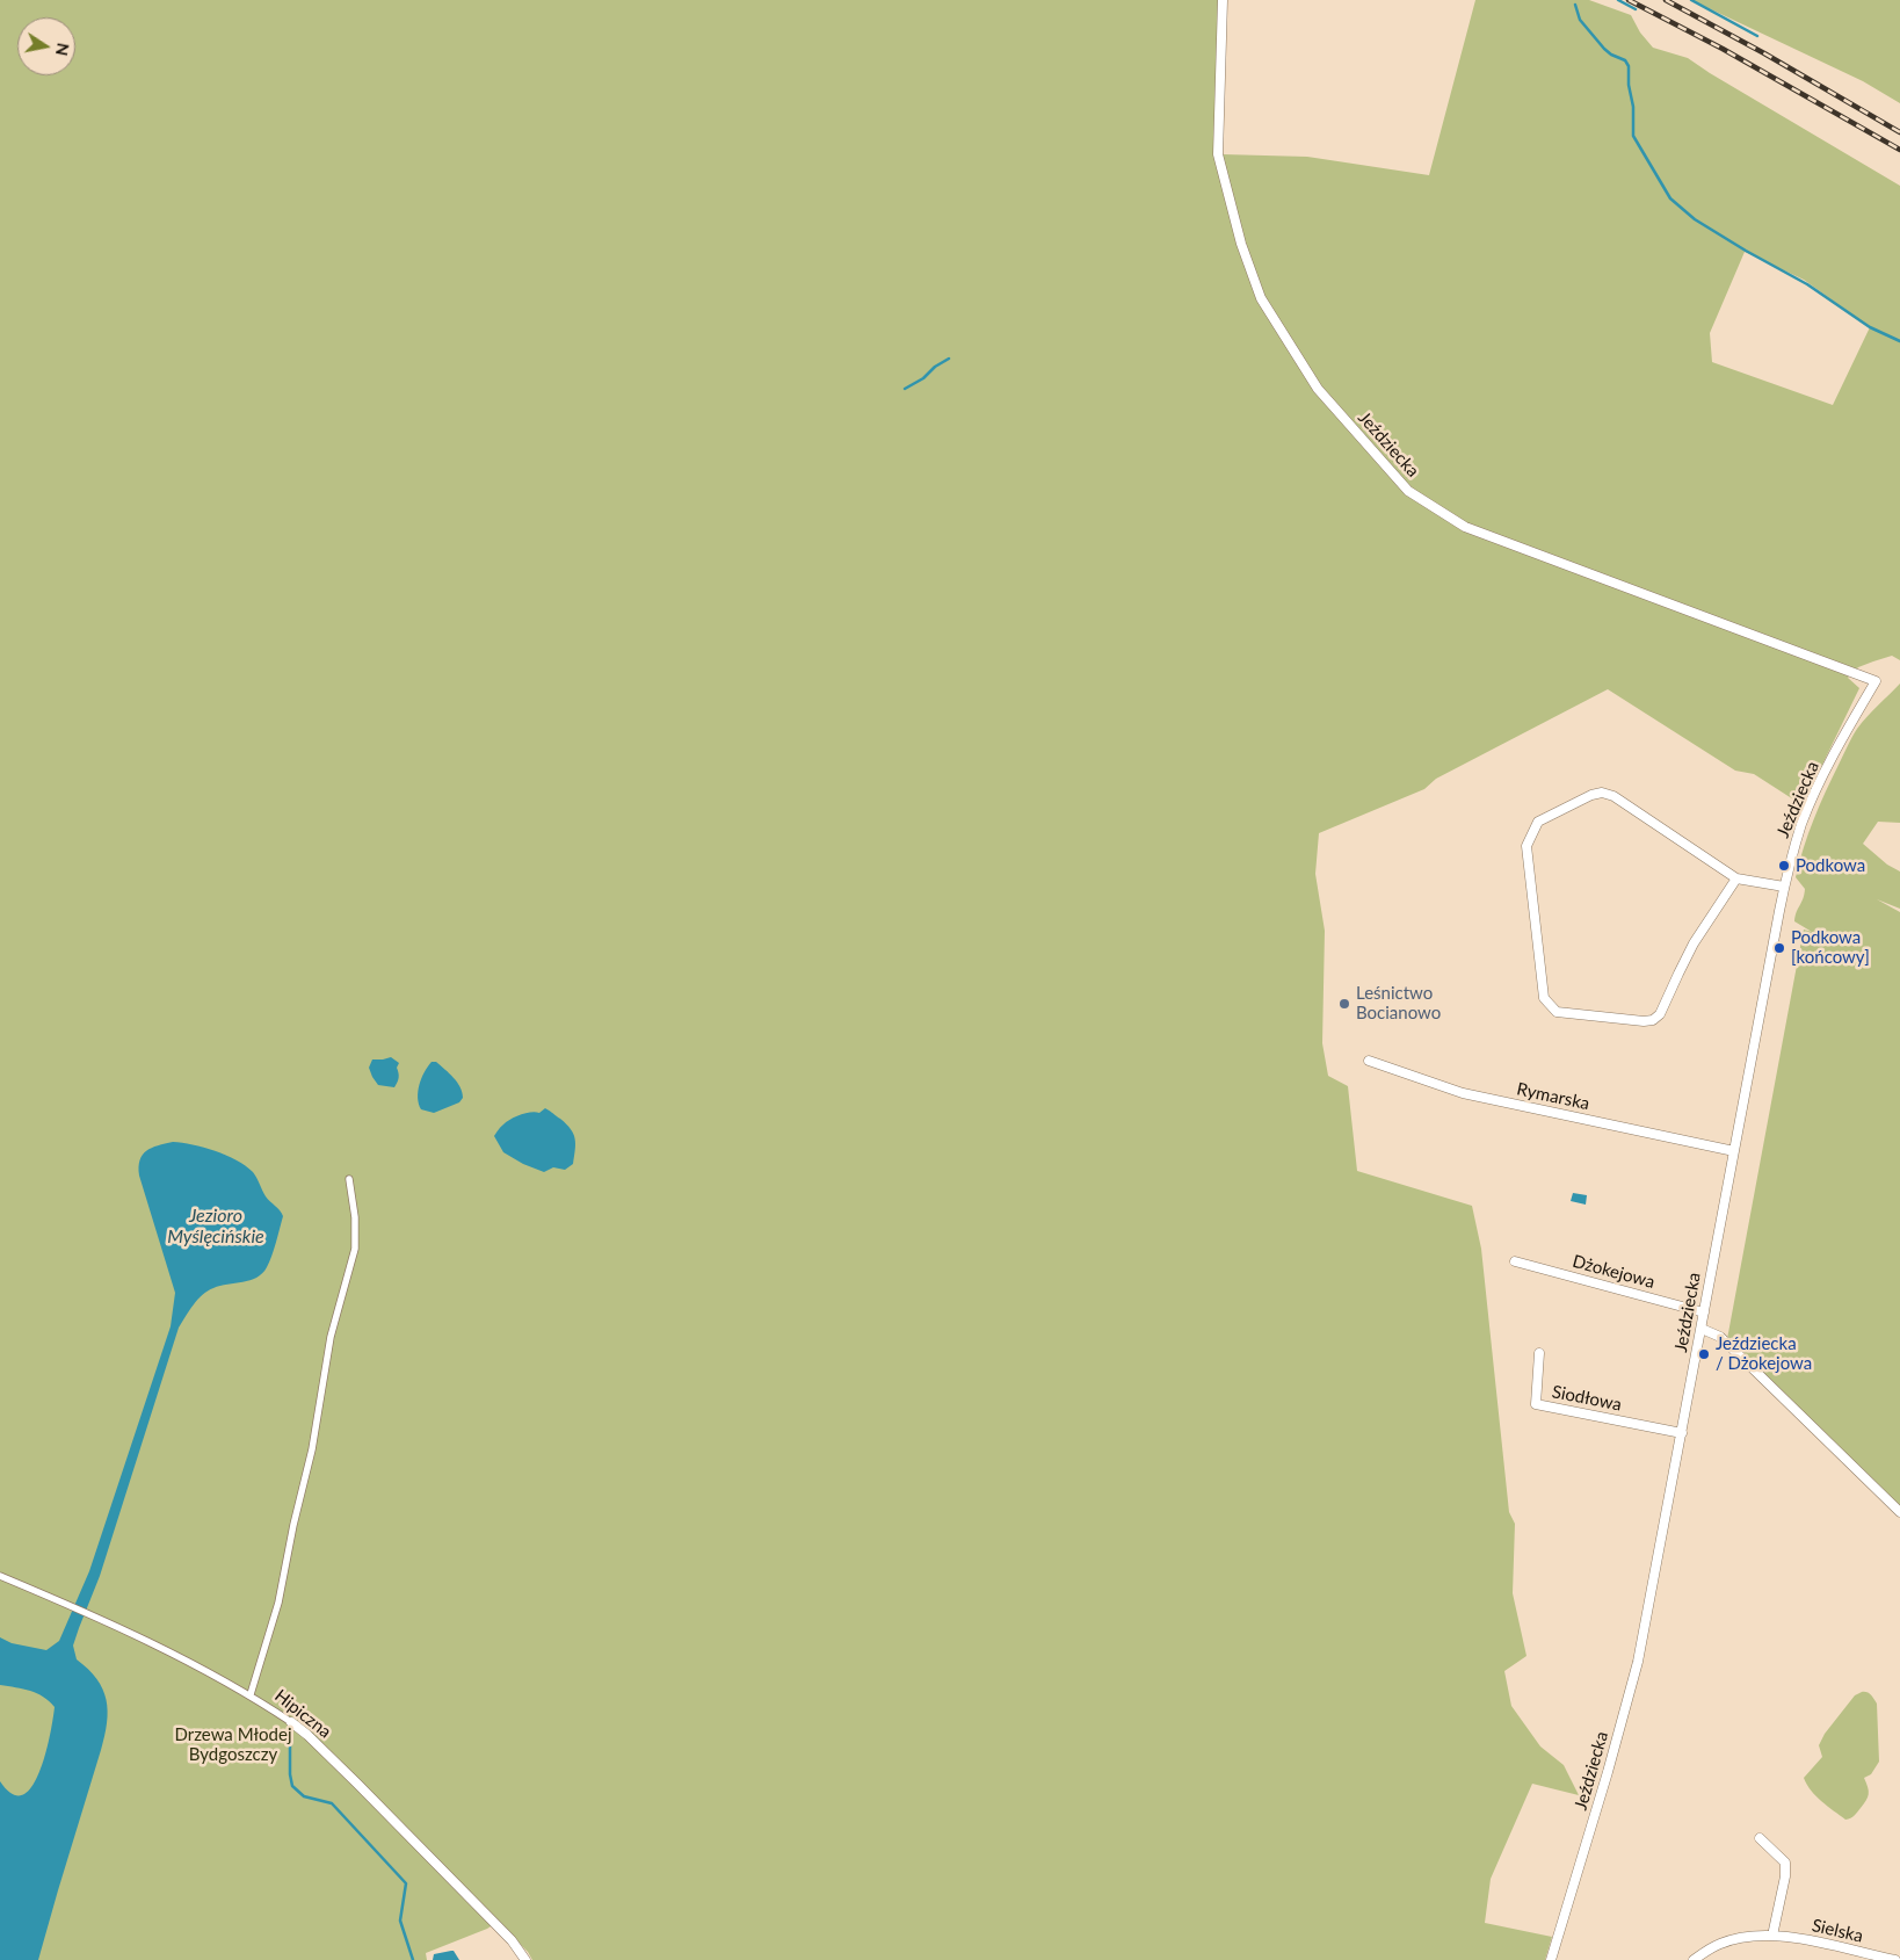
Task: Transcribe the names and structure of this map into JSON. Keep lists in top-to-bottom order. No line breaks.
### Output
{"streets":{"street":["Jeździecka","Rymarska","Dżokejowa","Siodłowa","Hipiczna","Sielska"]},"crossings":[["Jeździecka","Rymarska"],["Jeździecka","Dżokejowa"],["Jeździecka","Siodłowa"]],"water":["Jezioro Myślęcińskie"],"parks":["Drzewa Młodej Bydgoszczy"],"places":["Podkowa","Podkowa [końcowy]","Leśnictwo Bocianowo","Jeździecka / Dżokejowa"],"north":"right"}
